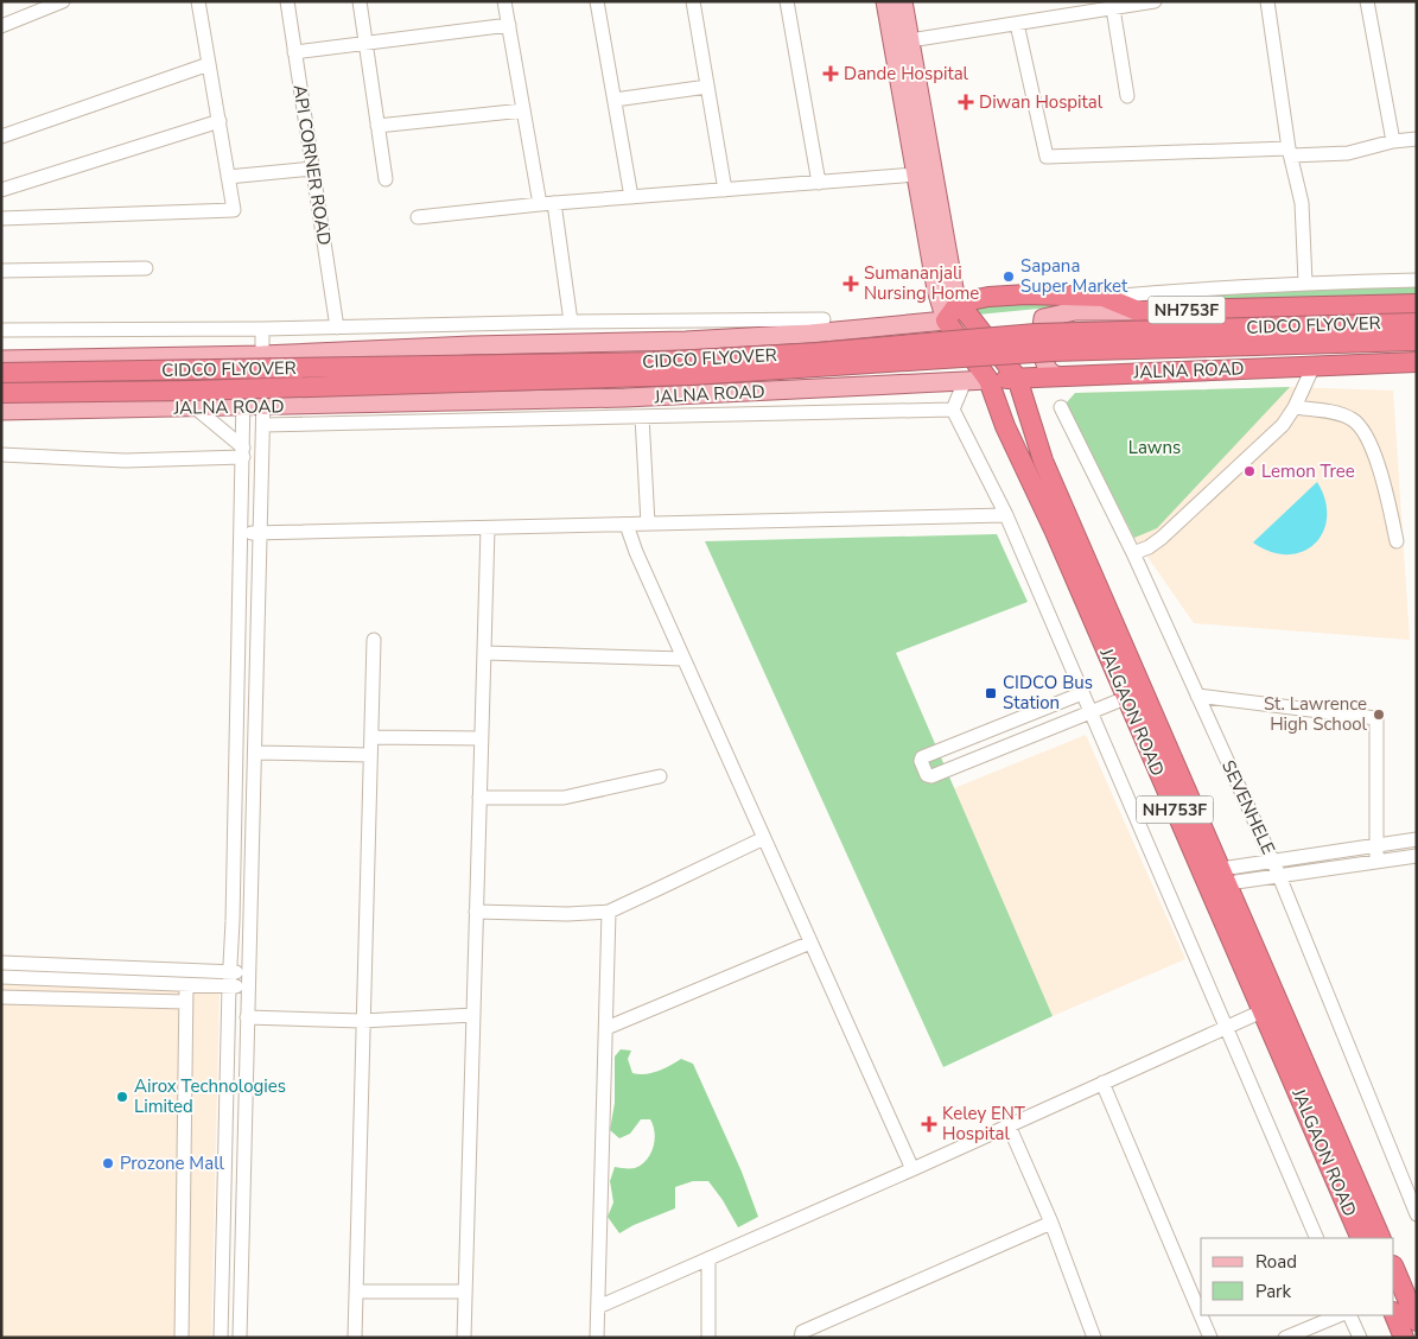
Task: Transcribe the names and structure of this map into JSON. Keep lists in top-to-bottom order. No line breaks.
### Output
{"streets":{"highway":["NH753F","CIDCO FLYOVER","JALNA ROAD","JALGAON ROAD"],"street":["API CORNER ROAD","SEVENHELE"]},"crossings":[["JALNA ROAD","JALGAON ROAD"]],"parks":["Lawns"],"places":{"health":["Dande Hospital","Diwan Hospital","Sumananjali Nursing Home","Keley ENT Hospital"],"other":["Sapana Super Market","Lemon Tree","St. Lawrence High School","Airox Technologies Limited","Prozone Mall"],"transit":["CIDCO Bus Station"]},"legend":["Road","Park"]}
